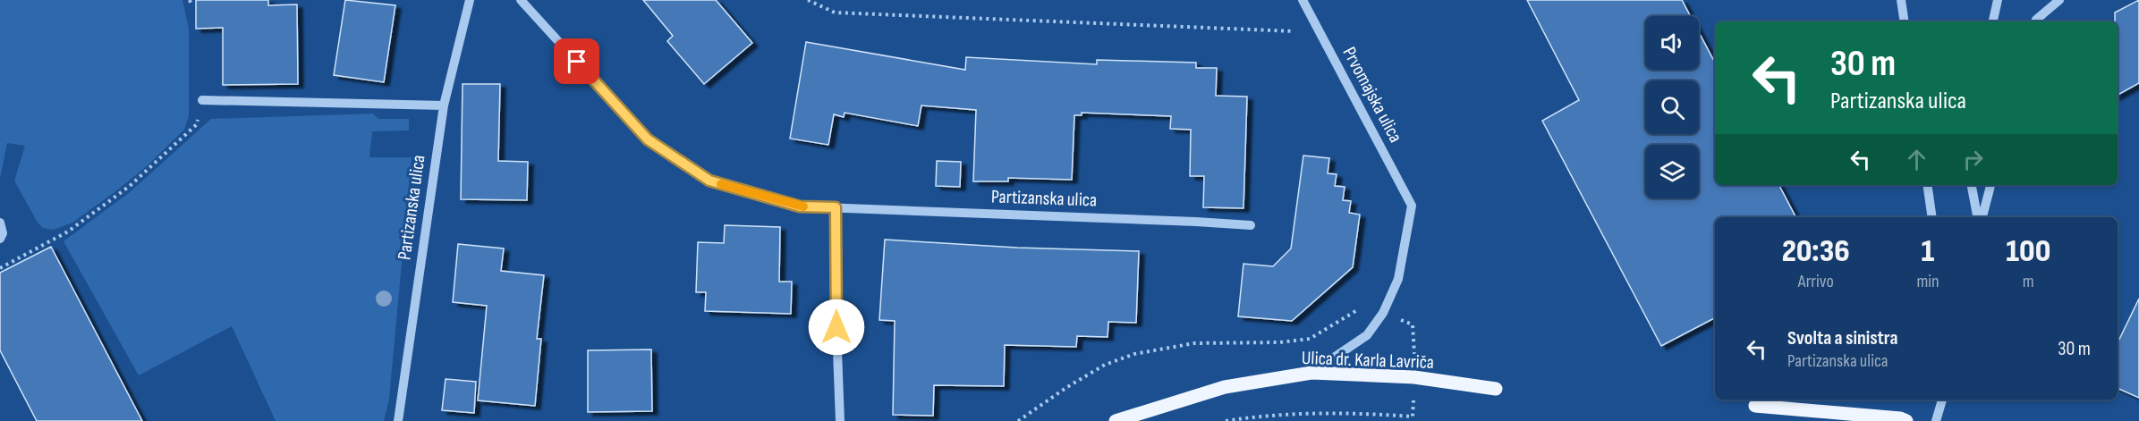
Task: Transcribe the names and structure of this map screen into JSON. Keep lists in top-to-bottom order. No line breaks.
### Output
{"streets":{"main road":["Ulica dr. Karla Lavriča"],"street":["Prvomajska ulica","Partizanska ulica"]},"crossings":[["Prvomajska ulica","Ulica dr. Karla Lavriča"]],"page":{"turn":["30 m","Partizanska ulica"],"eta":["20:36","Arrivo","1","min","100","m"],"list":[{"name":"Svolta a sinistra","note":"Partizanska ulica","value":"30 m"}]}}
